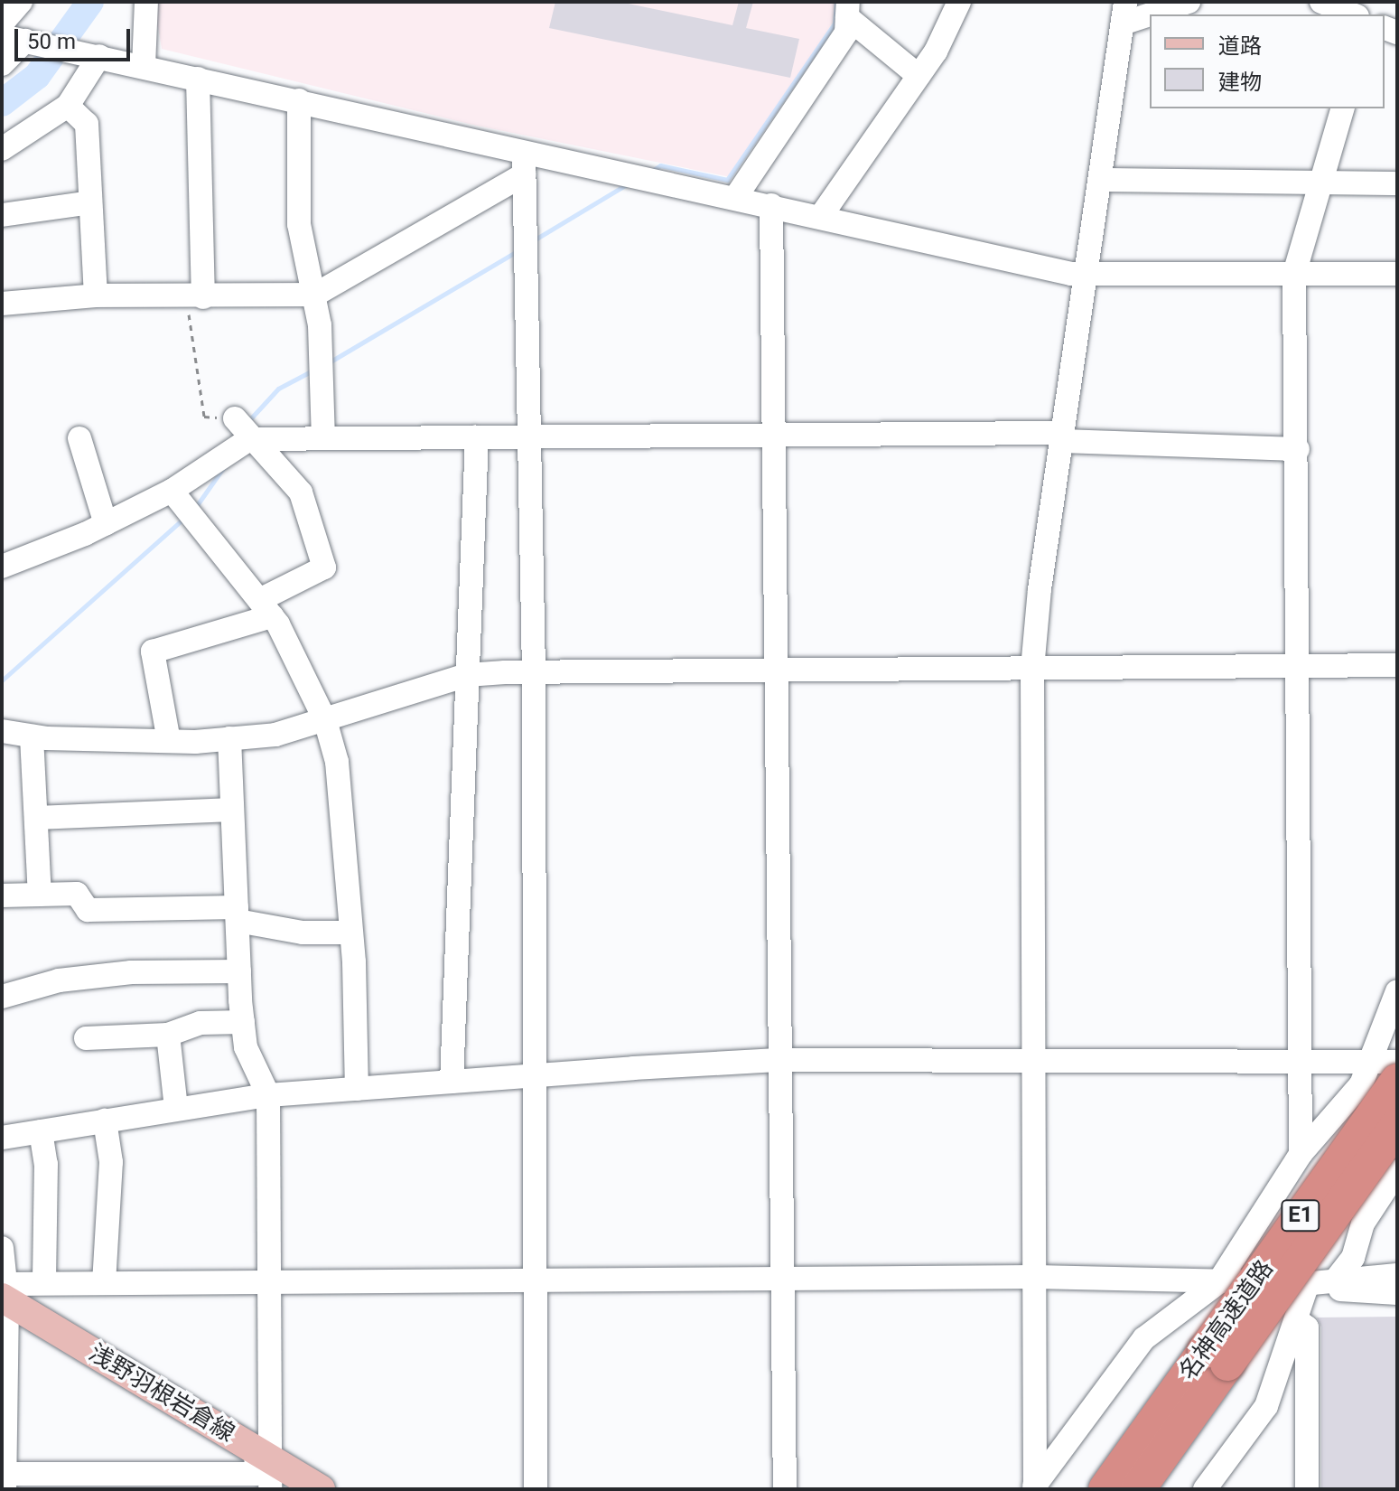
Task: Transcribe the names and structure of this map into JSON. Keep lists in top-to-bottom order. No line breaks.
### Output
{"streets":{"highway":["E1","名神高速道路"],"main road":["浅野羽根岩倉線"]},"legend":["道路","建物"],"scale_bar":"50 m"}
